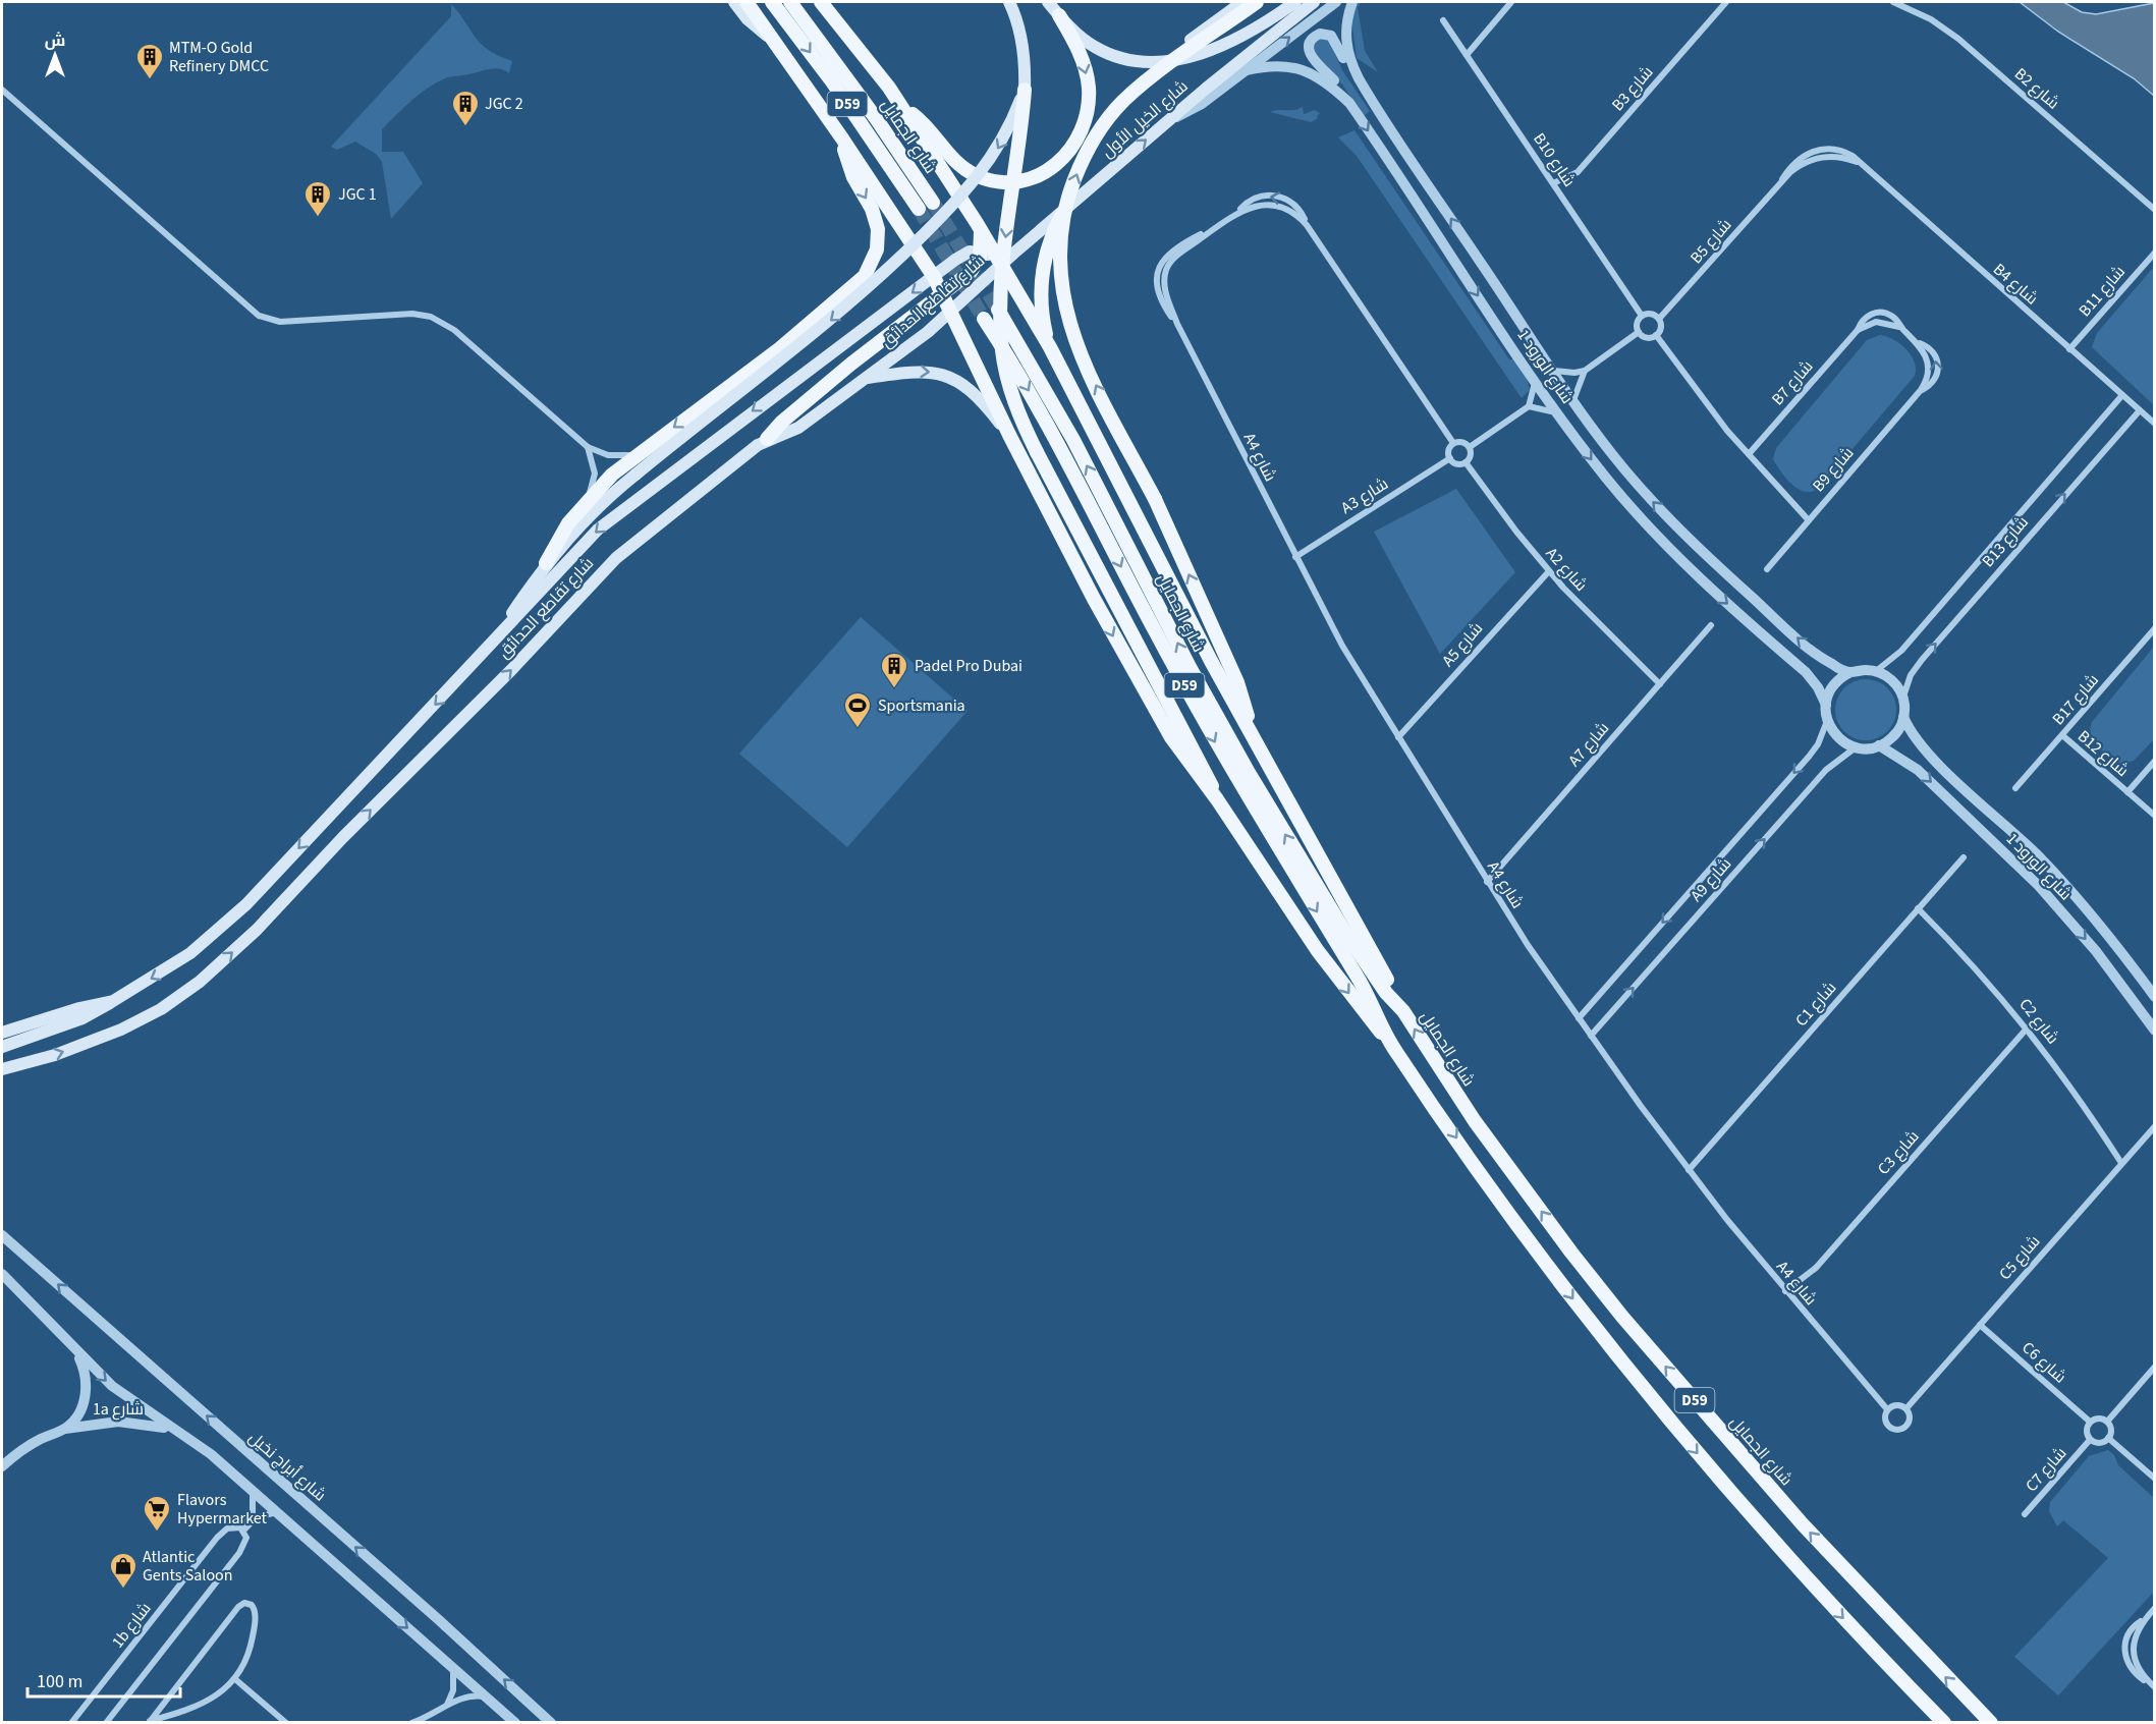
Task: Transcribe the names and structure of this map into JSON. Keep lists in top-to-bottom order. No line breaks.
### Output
{"streets":{"main road":["D59","شارع الخيل الأول","شارع الجمايل","شارع تقاطع الحدائق"],"street":["B3 شارع","B2 شارع","B10 شارع","B5 شارع","B4 شارع","B11 شارع","شارع الورود 1","B7 شارع","A4 شارع","B9 شارع","A3 شارع","B13 شارع","A2 شارع","A5 شارع","B17 شارع","A7 شارع","B12 شارع","A9 شارع","C1 شارع","C2 شارع","C3 شارع","C5 شارع","C6 شارع","1a شارع","شارع أبراج نخيل","C7 شارع","1b شارع"]},"crossings":[["B3 شارع","B10 شارع"],["شارع الخيل الأول","شارع تقاطع الحدائق"],["B10 شارع","B5 شارع"],["B5 شارع","B4 شارع"],["B4 شارع","B11 شارع"],["B4 شارع","B13 شارع"],["شارع الورود 1","B13 شارع"],["شارع الورود 1","A9 شارع"],["B7 شارع","B9 شارع"],["A4 شارع","A3 شارع"],["A4 شارع","A2 شارع"],["A4 شارع","A5 شارع"],["A4 شارع","A7 شارع"],["A4 شارع","A9 شارع"],["A4 شارع","C1 شارع"],["A4 شارع","C3 شارع"],["A4 شارع","C5 شارع"],["A3 شارع","A2 شارع"],["B13 شارع","A9 شارع"],["A2 شارع","A5 شارع"],["A2 شارع","A7 شارع"],["B17 شارع","B12 شارع"],["C1 شارع","C2 شارع"],["C2 شارع","C3 شارع"],["C2 شارع","C5 شارع"],["C5 شارع","C6 شارع"],["C6 شارع","C7 شارع"]],"places":{"building":["MTM-O Gold Refinery DMCC","JGC 2","JGC 1","Padel Pro Dubai"],"sports":["Sportsmania"],"supermarket":["Flavors Hypermarket"],"shop":["Atlantic Gents Saloon"]},"scale_bar":"100 m","north":"top"}
